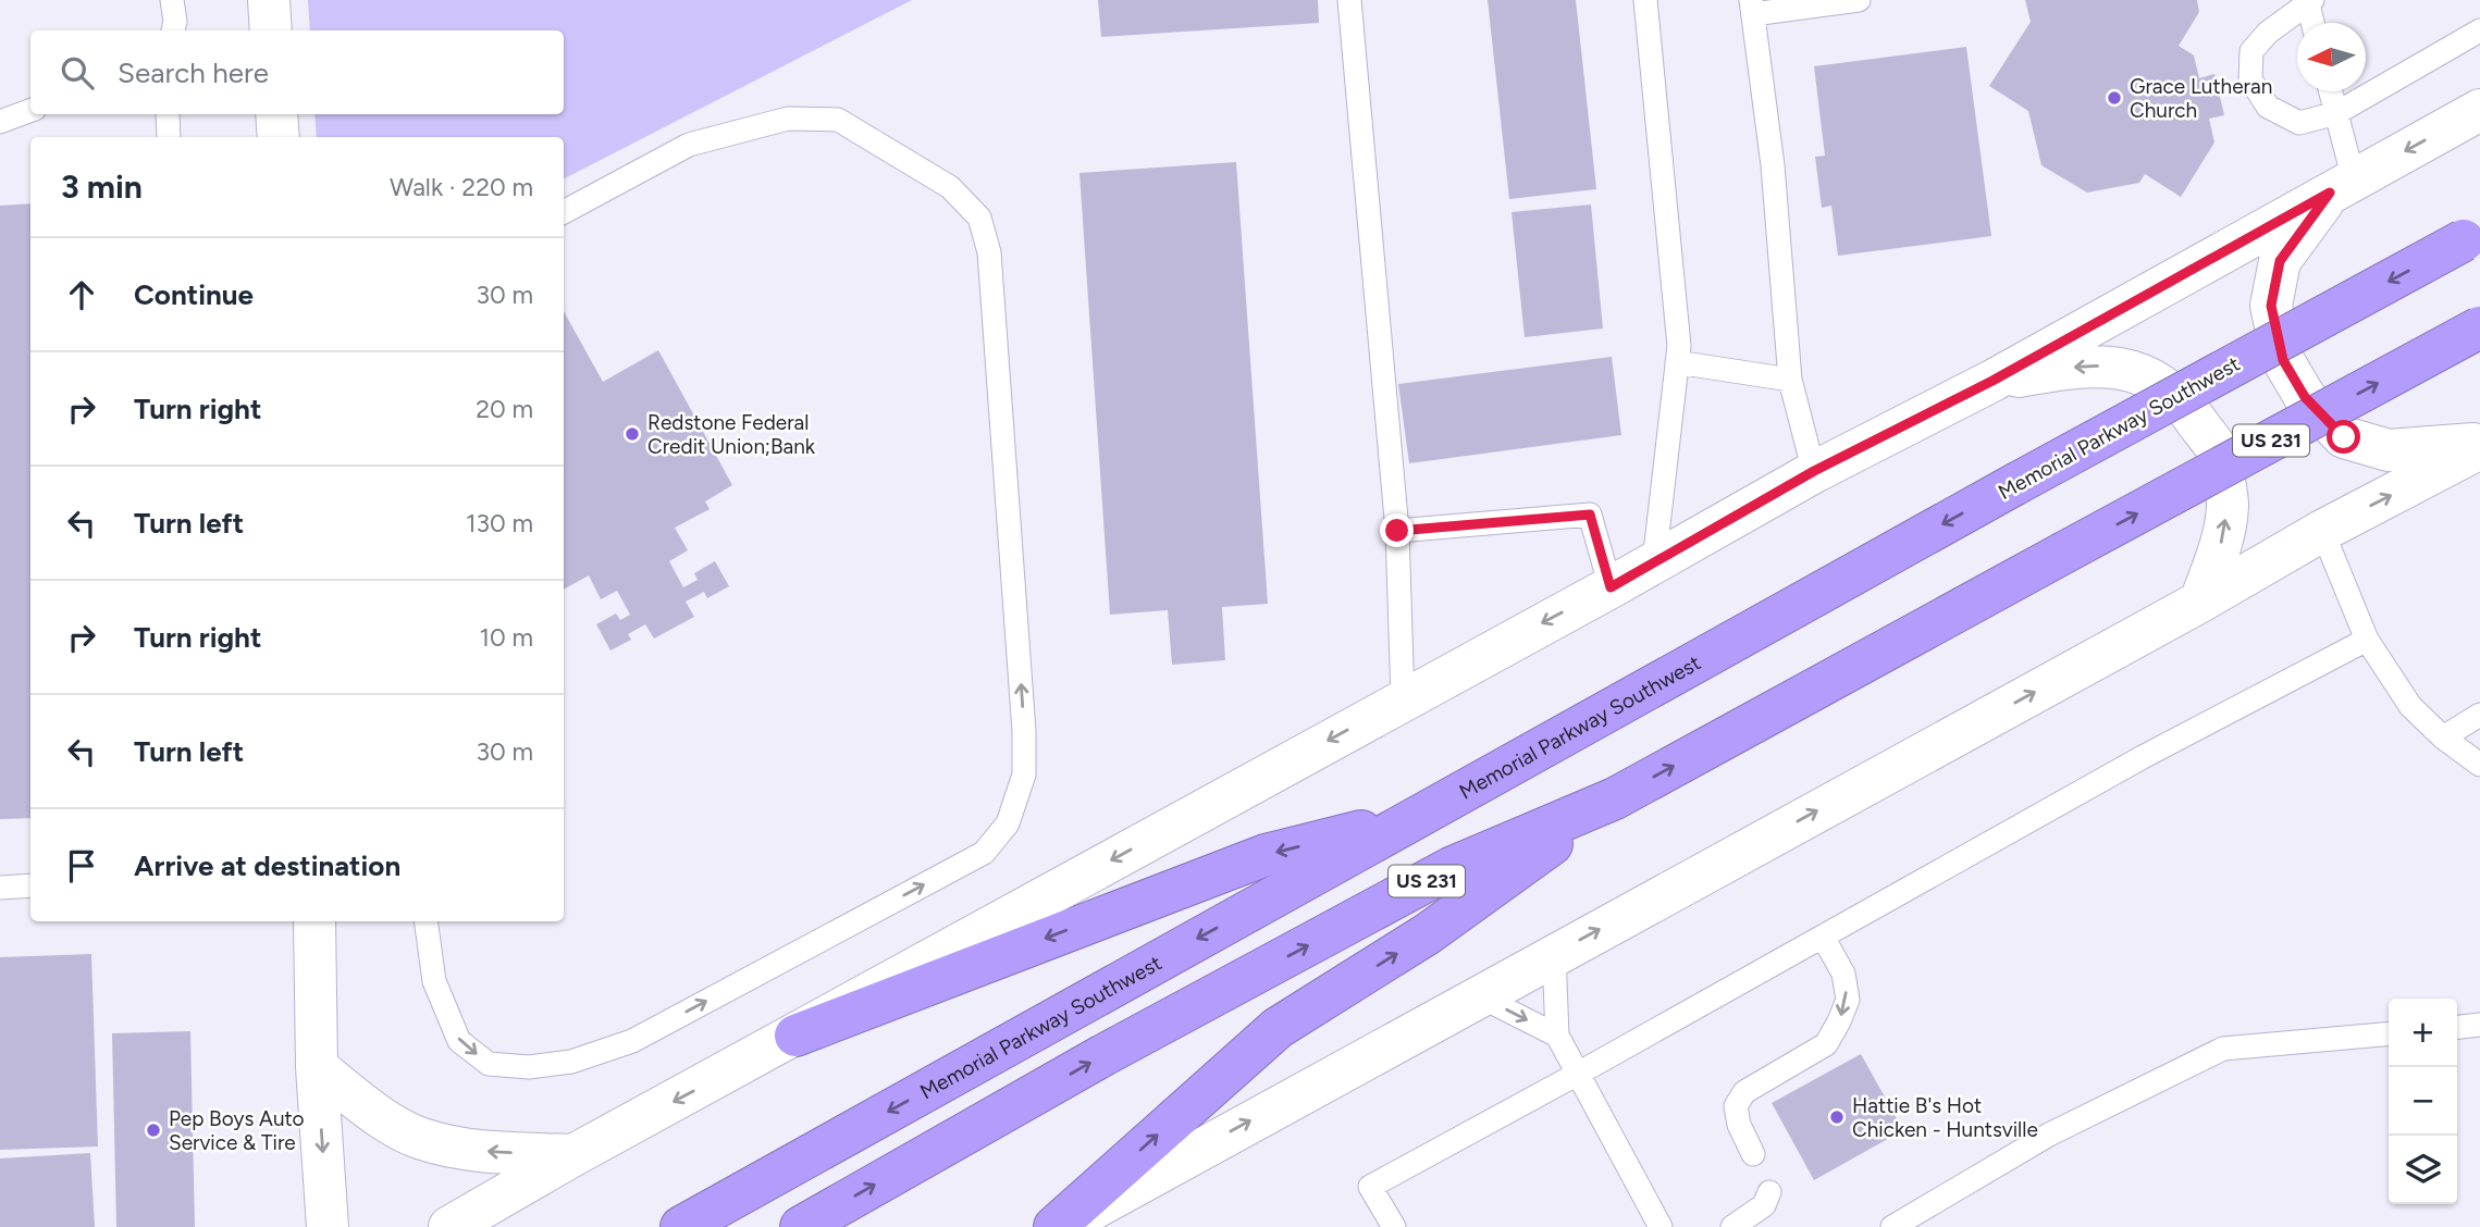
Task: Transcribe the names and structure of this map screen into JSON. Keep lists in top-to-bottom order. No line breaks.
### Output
{"streets":{"highway":["Memorial Parkway Southwest","US 231"]},"places":["Grace Lutheran Church","Redstone Federal Credit Union;Bank","Hattie B's Hot Chicken - Huntsville","Pep Boys Auto Service & Tire"],"north":"left","page":{"search":"Search here","heading":["3 min","Walk · 220 m"],"list":[["Continue","30 m"],["Turn right","20 m"],["Turn left","130 m"],["Turn right","10 m"],["Turn left","30 m"],"Arrive at destination"],"map_buttons":["+","−"]}}
